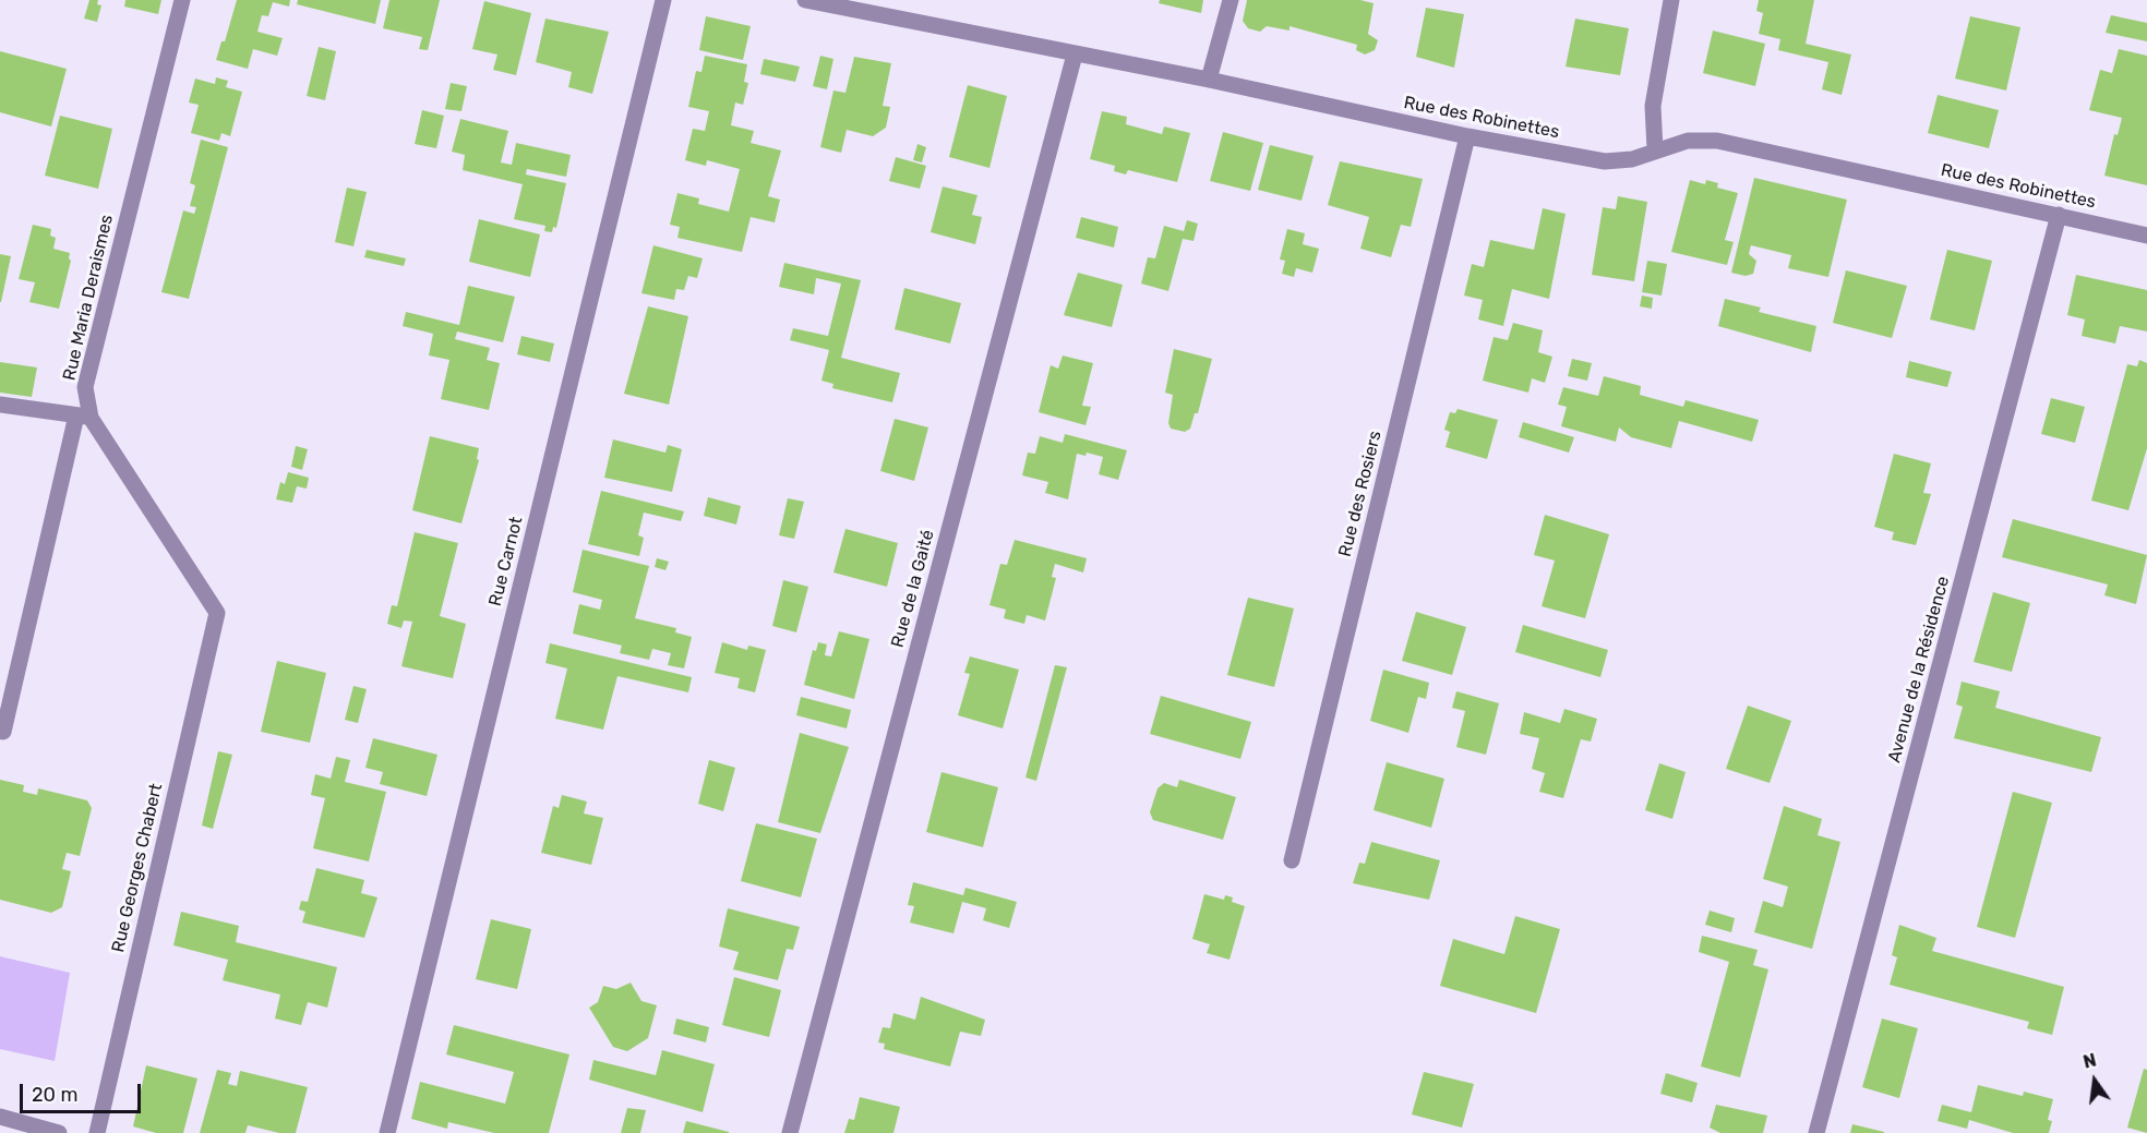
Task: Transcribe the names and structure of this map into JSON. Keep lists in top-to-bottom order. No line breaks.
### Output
{"streets":{"street":["Rue des Robinettes","Rue Maria Deraismes","Rue des Rosiers","Rue Carnot","Rue de la Gaité","Avenue de la Résidence","Rue Georges Chabert"]},"crossings":[["Rue des Robinettes","Rue des Rosiers"],["Rue des Robinettes","Rue de la Gaité"],["Rue des Robinettes","Avenue de la Résidence"],["Rue Maria Deraismes","Rue Georges Chabert"]],"scale_bar":"20 m","north":"top"}
